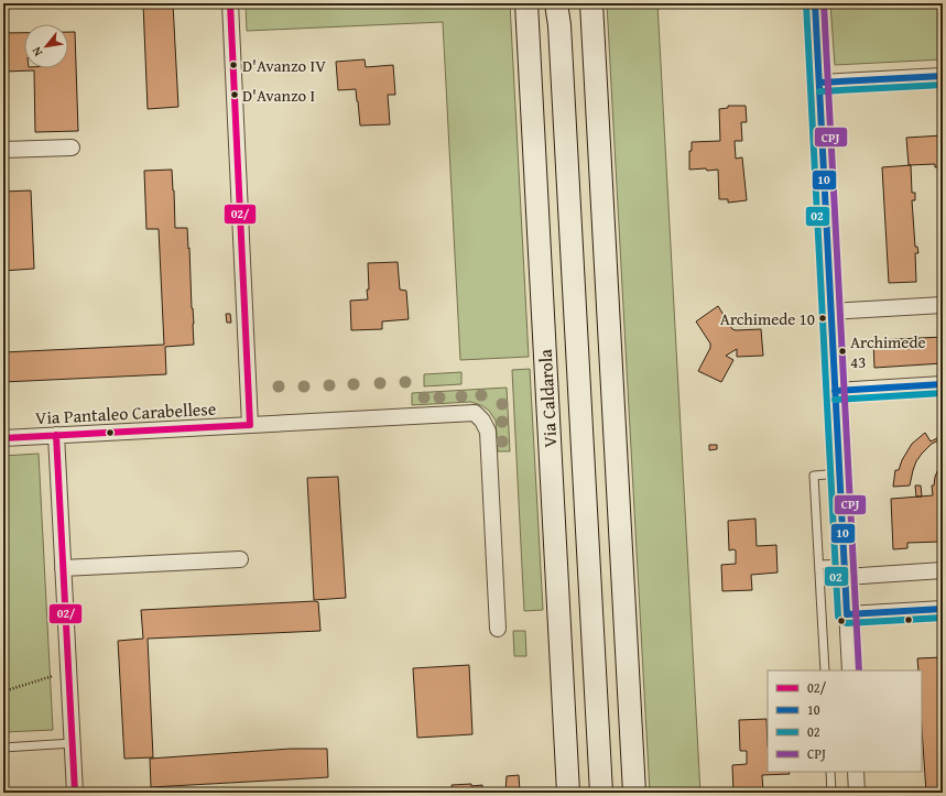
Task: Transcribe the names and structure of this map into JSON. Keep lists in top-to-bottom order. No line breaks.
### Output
{"streets":{"street":["Via Caldarola","Via Pantaleo Carabellese"]},"places":["D'Avanzo IV","D'Avanzo I","Archimede 10","Archimede 43"],"lines":["transit line 02/","transit line 10","transit line 02","transit line CPJ"],"legend":["02/","10","02","CPJ"],"north":"bottom left"}
